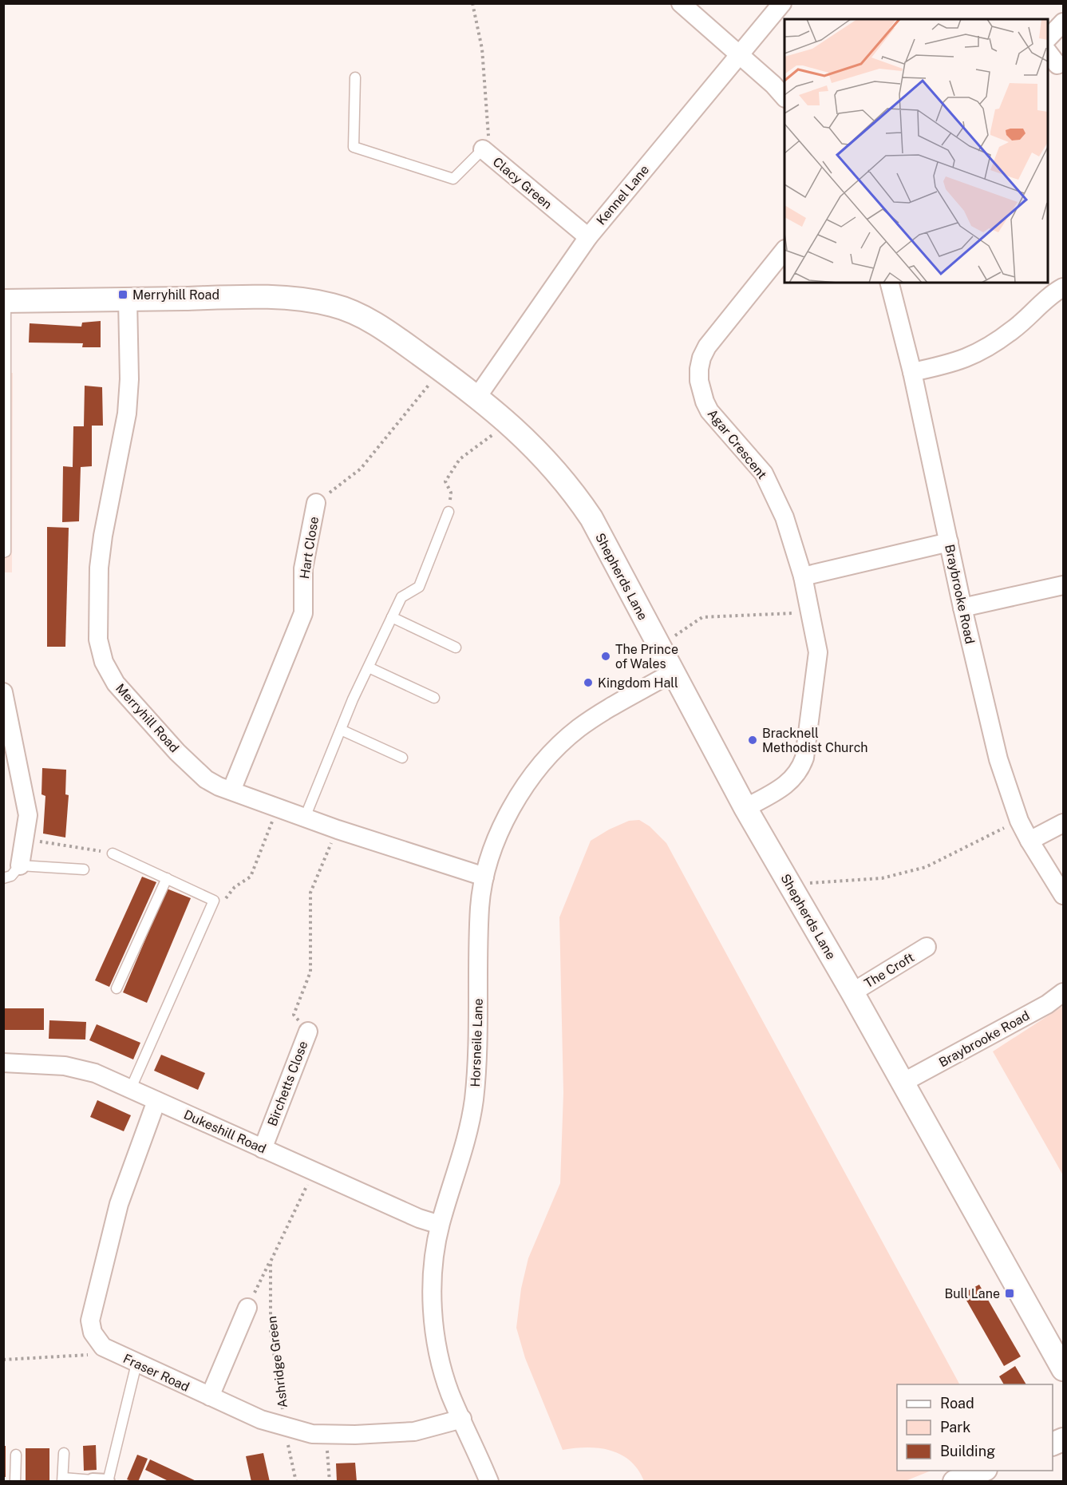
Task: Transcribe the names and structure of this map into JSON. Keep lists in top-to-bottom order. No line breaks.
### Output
{"streets":{"street":["Clacy Green","Kennel Lane","Agar Crescent","Hart Close","Shepherds Lane","Braybrooke Road","Merryhill Road","The Croft","Horsneile Lane","Birchetts Close","Dukeshill Road","Ashridge Green","Fraser Road"]},"crossings":[["Clacy Green","Kennel Lane"],["Kennel Lane","Shepherds Lane"],["Agar Crescent","Shepherds Lane"],["Hart Close","Shepherds Lane"],["Hart Close","Merryhill Road"],["Shepherds Lane","Braybrooke Road"],["Shepherds Lane","Merryhill Road"],["Shepherds Lane","The Croft"],["Shepherds Lane","Horsneile Lane"],["Merryhill Road","Horsneile Lane"],["Merryhill Road","Birchetts Close"],["Horsneile Lane","Dukeshill Road"],["Horsneile Lane","Fraser Road"],["Birchetts Close","Dukeshill Road"],["Dukeshill Road","Ashridge Green"],["Ashridge Green","Fraser Road"]],"places":{"transit":["Merryhill Road","Bull Lane"],"other":["The Prince of Wales","Kingdom Hall","Bracknell Methodist Church"]},"legend":["Road","Park","Building"]}
